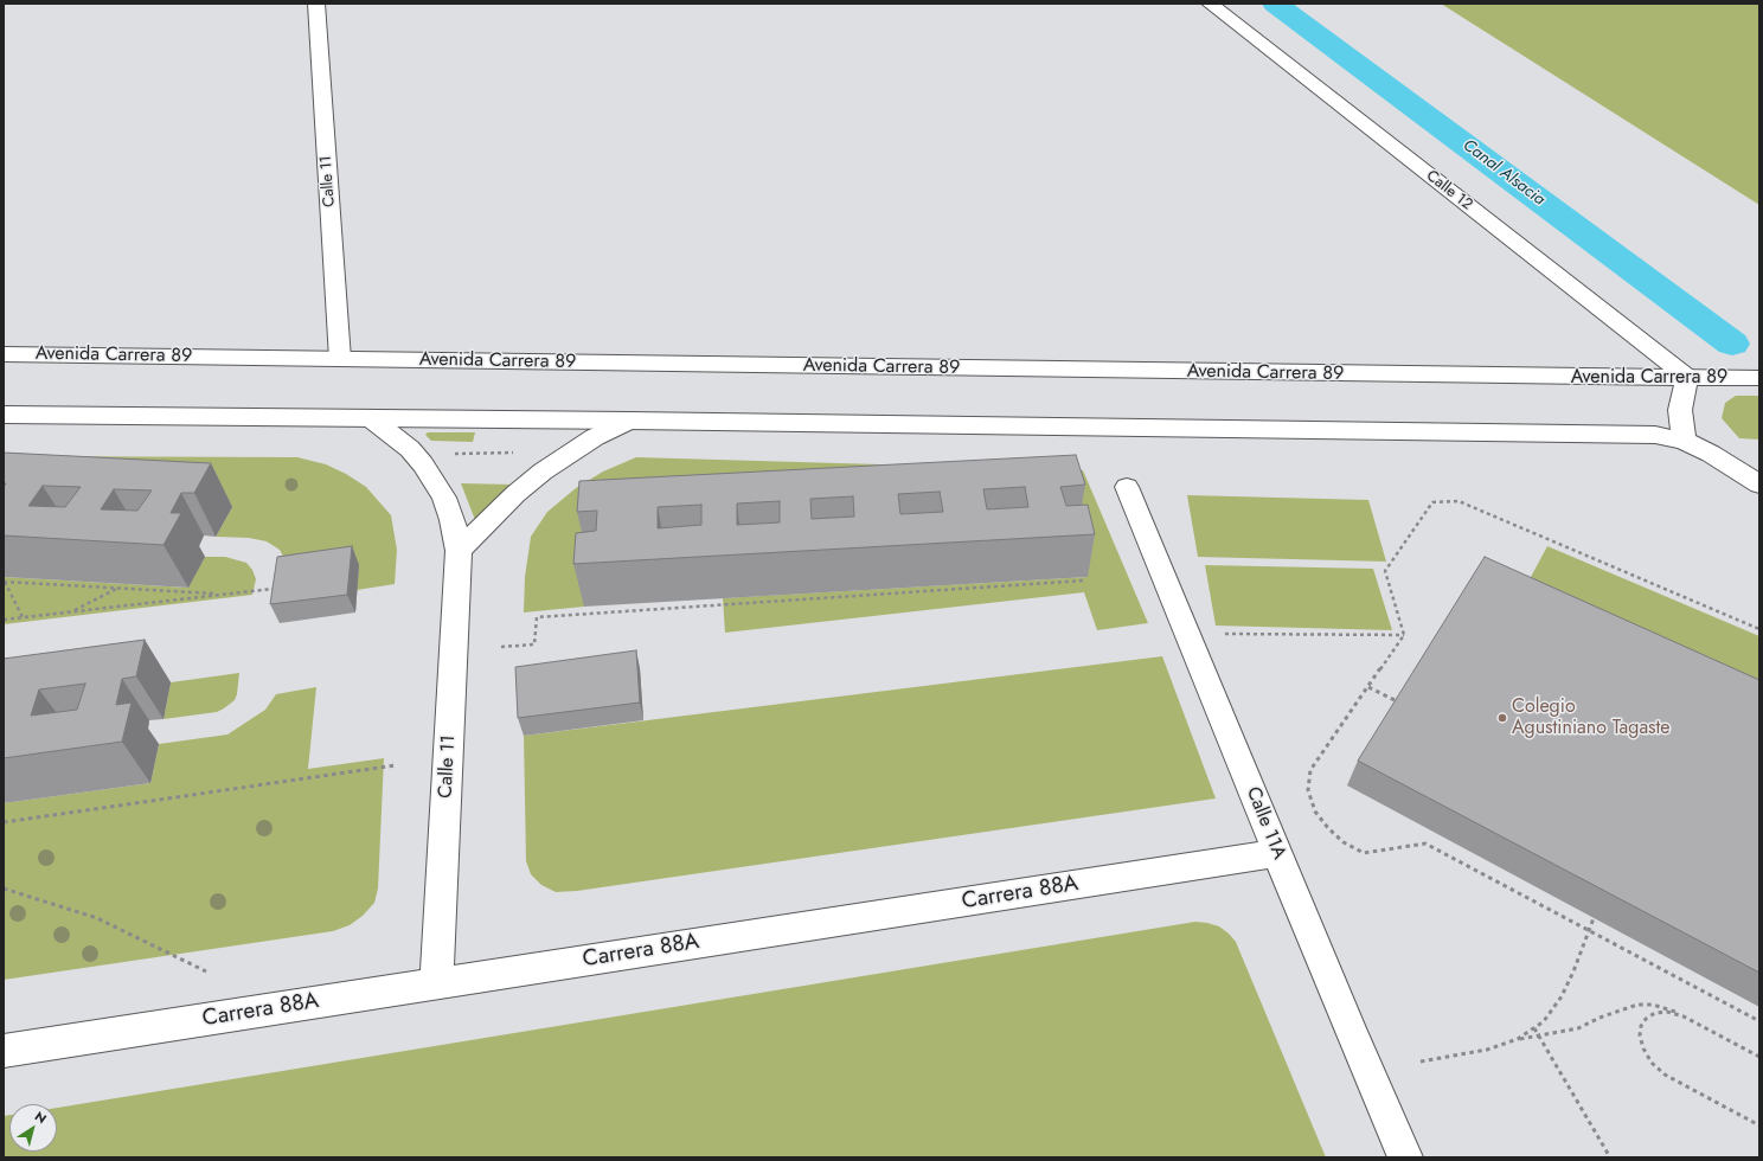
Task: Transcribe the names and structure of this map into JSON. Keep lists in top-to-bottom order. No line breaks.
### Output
{"streets":{"street":["Calle 11","Calle 12","Avenida Carrera 89","Calle 11A","Carrera 88A"]},"crossings":[["Calle 11","Avenida Carrera 89"],["Calle 11","Carrera 88A"],["Calle 12","Avenida Carrera 89"],["Calle 11A","Carrera 88A"]],"water":["Canal Alsacia"],"places":["Colegio Agustiniano Tagaste"],"north":"top right"}
